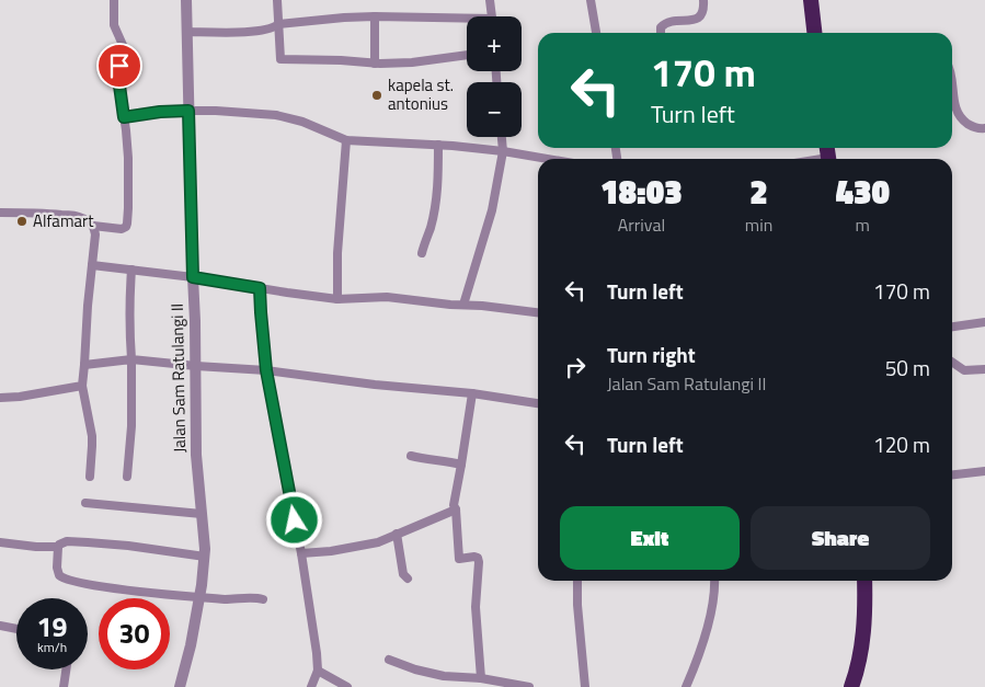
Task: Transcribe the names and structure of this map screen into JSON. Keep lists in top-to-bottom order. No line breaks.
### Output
{"streets":{"street":["Jalan Sam Ratulangi II"]},"places":["kapela st. antonius","Alfamart"],"page":{"map_buttons":["+","−"],"turn":["170 m","Turn left"],"eta":["18:03","Arrival","2","min","430","m"],"list":[{"name":"Turn left","value":"170 m"},{"name":"Turn right","note":"Jalan Sam Ratulangi II","value":"50 m"},{"name":"Turn left","value":"120 m"}],"buttons":["Exit","Share"],"speed":"19 km/h","limit":"30"}}
